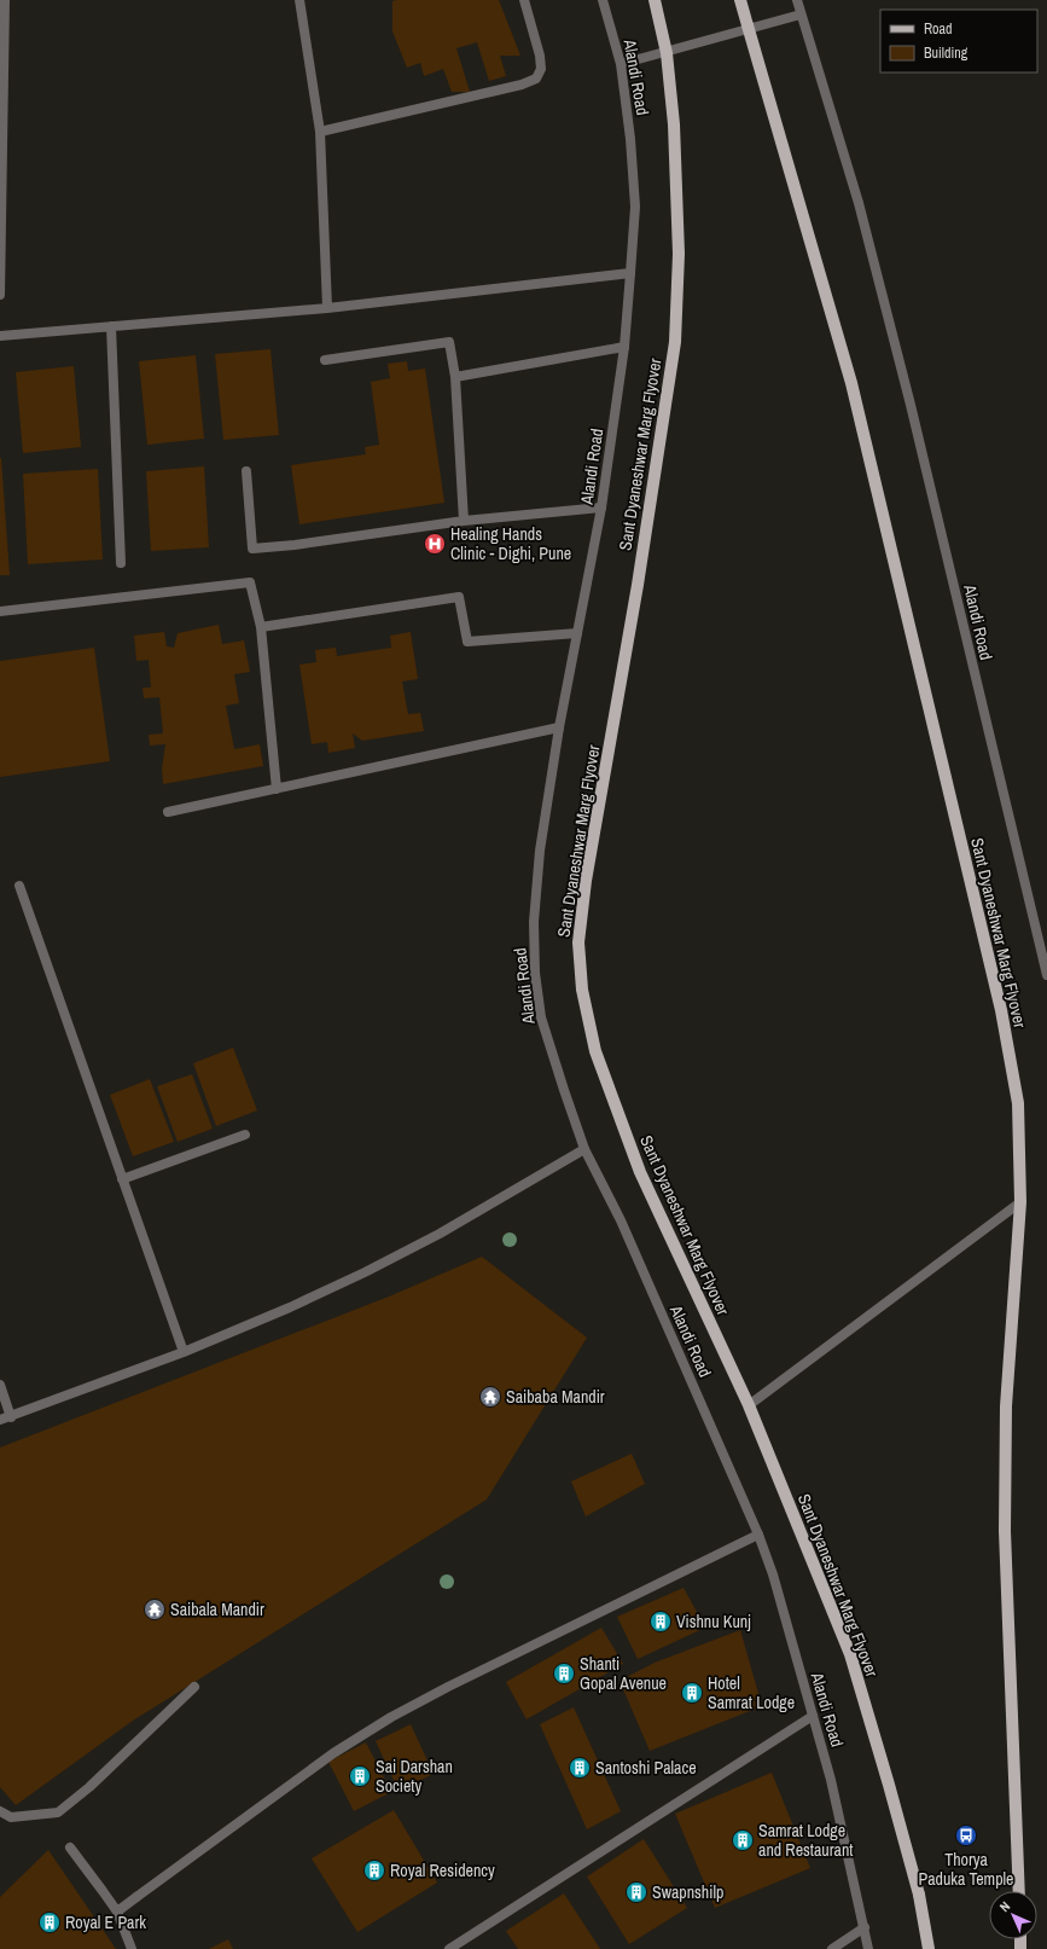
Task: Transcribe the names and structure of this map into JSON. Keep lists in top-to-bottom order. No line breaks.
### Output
{"streets":{"main road":["Sant Dyaneshwar Marg Flyover"],"street":["Alandi Road"]},"places":{"hospital":["Healing Hands Clinic - Dighi, Pune"],"temple":["Saibaba Mandir","Saibala Mandir"],"building":["Vishnu Kunj","Shanti Gopal Avenue","Hotel Samrat Lodge","Santoshi Palace","Sai Darshan Society","Samrat Lodge and Restaurant","Royal Residency","Swapnshilp","Royal E Park"],"bus stop":["Thorya Paduka Temple"]},"legend":["Road","Building"],"north":"top left"}
